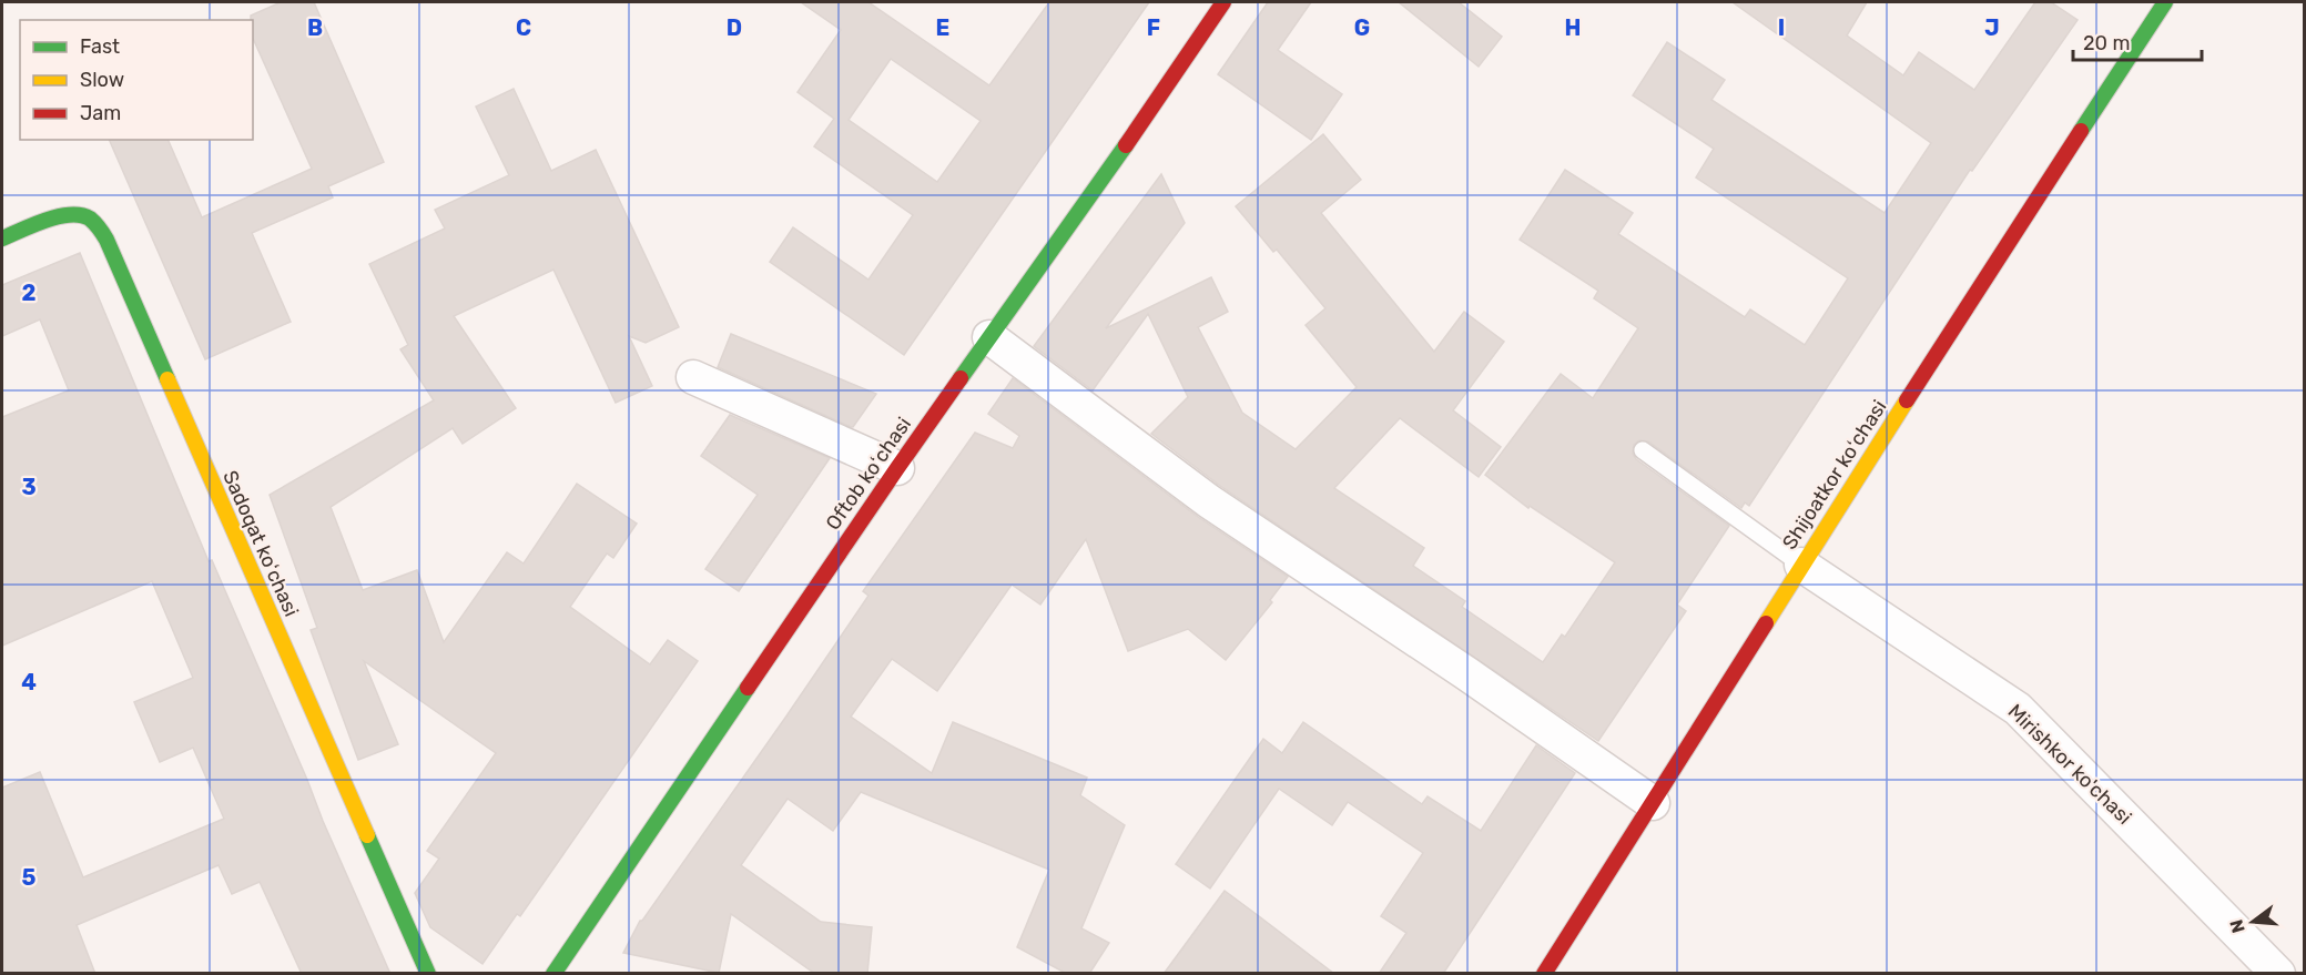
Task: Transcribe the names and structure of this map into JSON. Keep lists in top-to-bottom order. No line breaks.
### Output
{"streets":{"street":["Oftob koʻchasi","Shijoatkor koʻchasi","Sadoqat koʻchasi","Mirishkor ko'chasi"]},"crossings":[["Shijoatkor koʻchasi","Mirishkor ko'chasi"]],"legend":["Fast","Slow","Jam"],"scale_bar":"20 m","north":"left","grid":{"columns":["B","C","D","E","F","G","H","I","J"],"rows":["2","3","4","5"]}}
